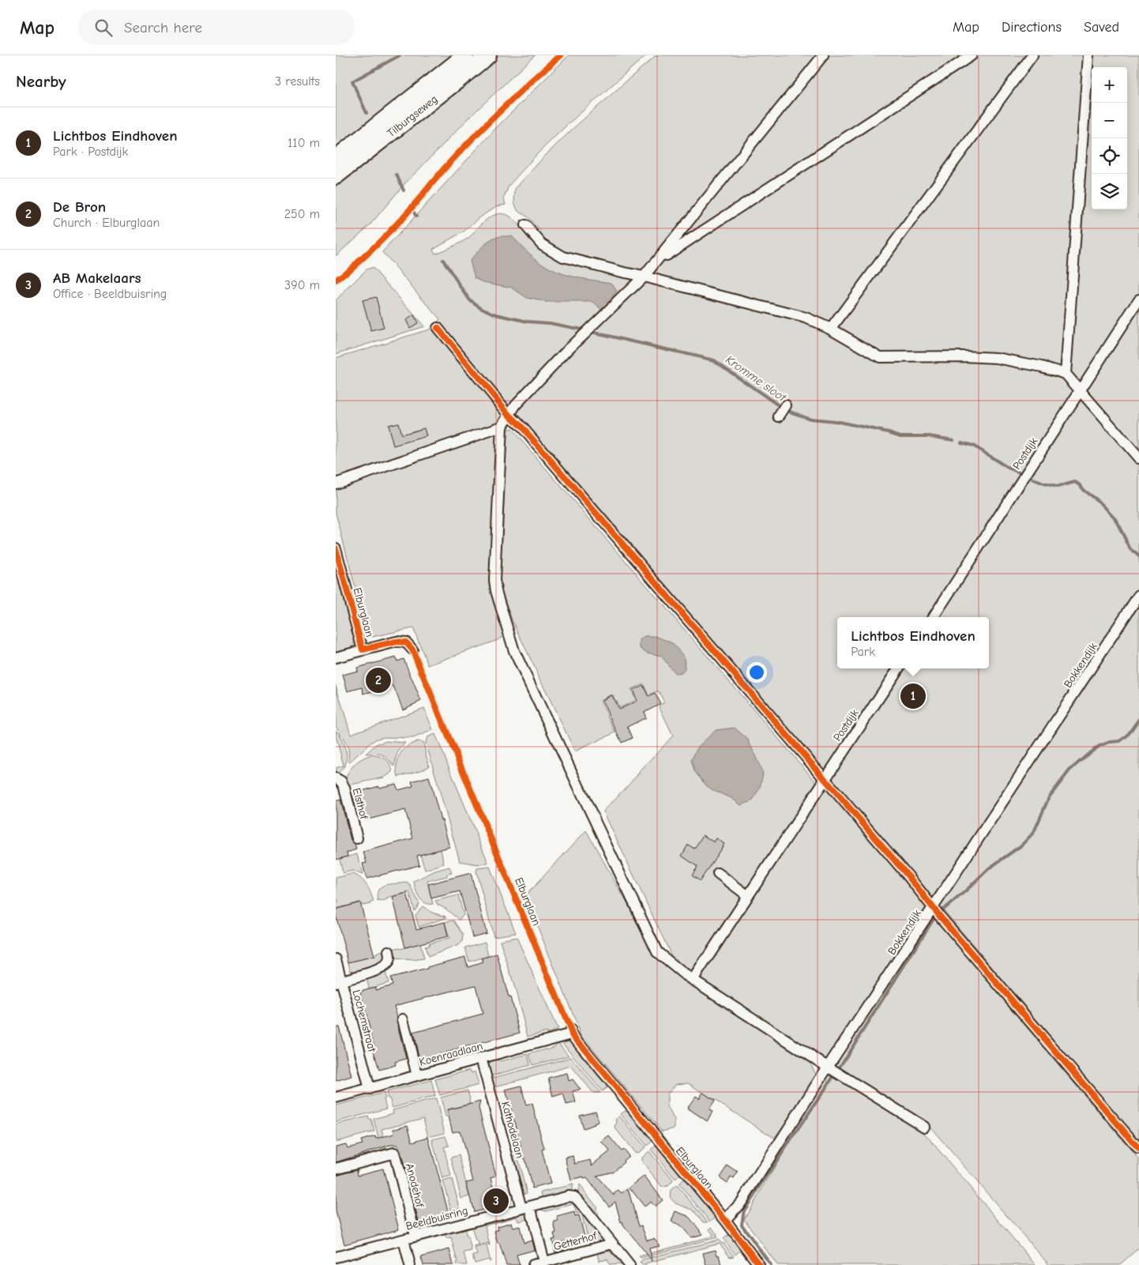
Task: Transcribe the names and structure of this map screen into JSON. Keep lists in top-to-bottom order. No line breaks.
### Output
{"streets":{"highway":["Tilburgseweg"],"street":["Postdijk","Elburglaan","Bokkendijk","Elsthof","Lochemstraat","Koenraadlaan","Kathodelaan","Anodehof","Beeldbuisring","Getterhof"]},"crossings":[["Elburglaan","Bokkendijk"],["Elburglaan","Koenraadlaan"],["Lochemstraat","Koenraadlaan"],["Koenraadlaan","Kathodelaan"],["Kathodelaan","Beeldbuisring"],["Kathodelaan","Getterhof"],["Anodehof","Beeldbuisring"],["Beeldbuisring","Getterhof"]],"water":["Kromme sloot"],"page":{"header":"Map","search":"Search here","nav":["Map","Directions","Saved"],"heading":["Nearby","3 results"],"map_buttons":["+","−"],"list":[{"mark":"1","name":"Lichtbos Eindhoven","note":"Park · Postdijk","value":"110 m"},{"mark":"2","name":"De Bron","note":"Church · Elburglaan","value":"250 m"},{"mark":"3","name":"AB Makelaars","note":"Office · Beeldbuisring","value":"390 m"}],"popup":["Lichtbos Eindhoven","Park"],"pins":["2","1","3"]}}
